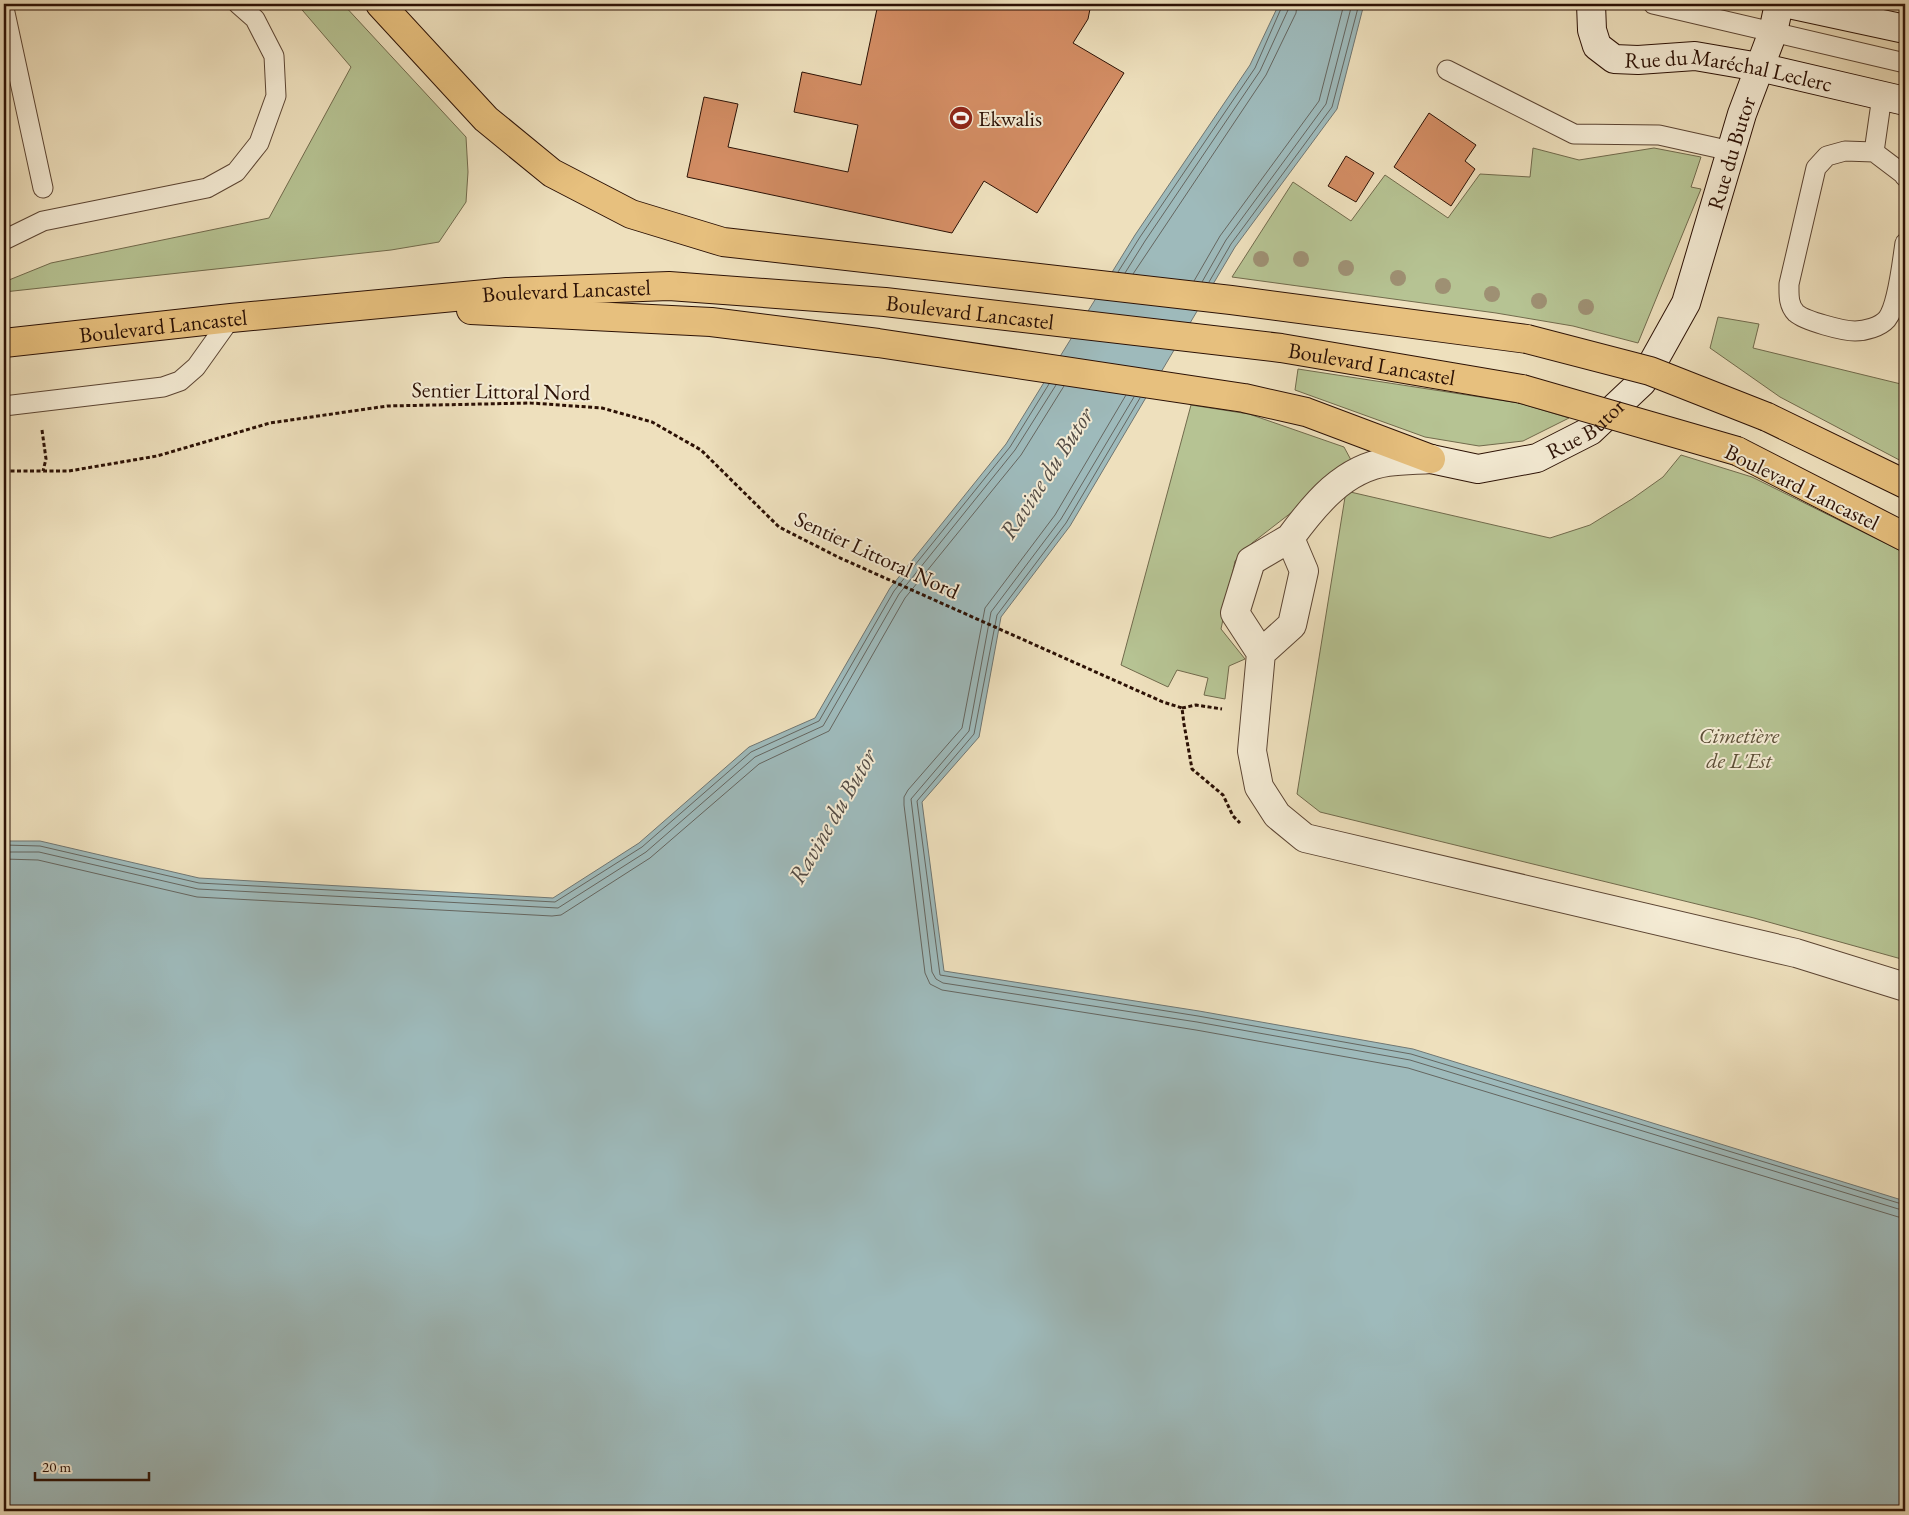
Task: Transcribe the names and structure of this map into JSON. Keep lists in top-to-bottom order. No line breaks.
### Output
{"streets":{"main road":["Boulevard Lancastel"],"street":["Rue du Maréchal Leclerc","Rue du Butor","Rue Butor"],"path":["Sentier Littoral Nord"]},"crossings":[["Rue du Maréchal Leclerc","Rue du Butor"],["Rue du Butor","Rue Butor"]],"water":["Ravine du Butor"],"parks":["Cimetière de L'Est"],"places":{"sports":["Ekwalis"]},"scale_bar":"20 m"}
